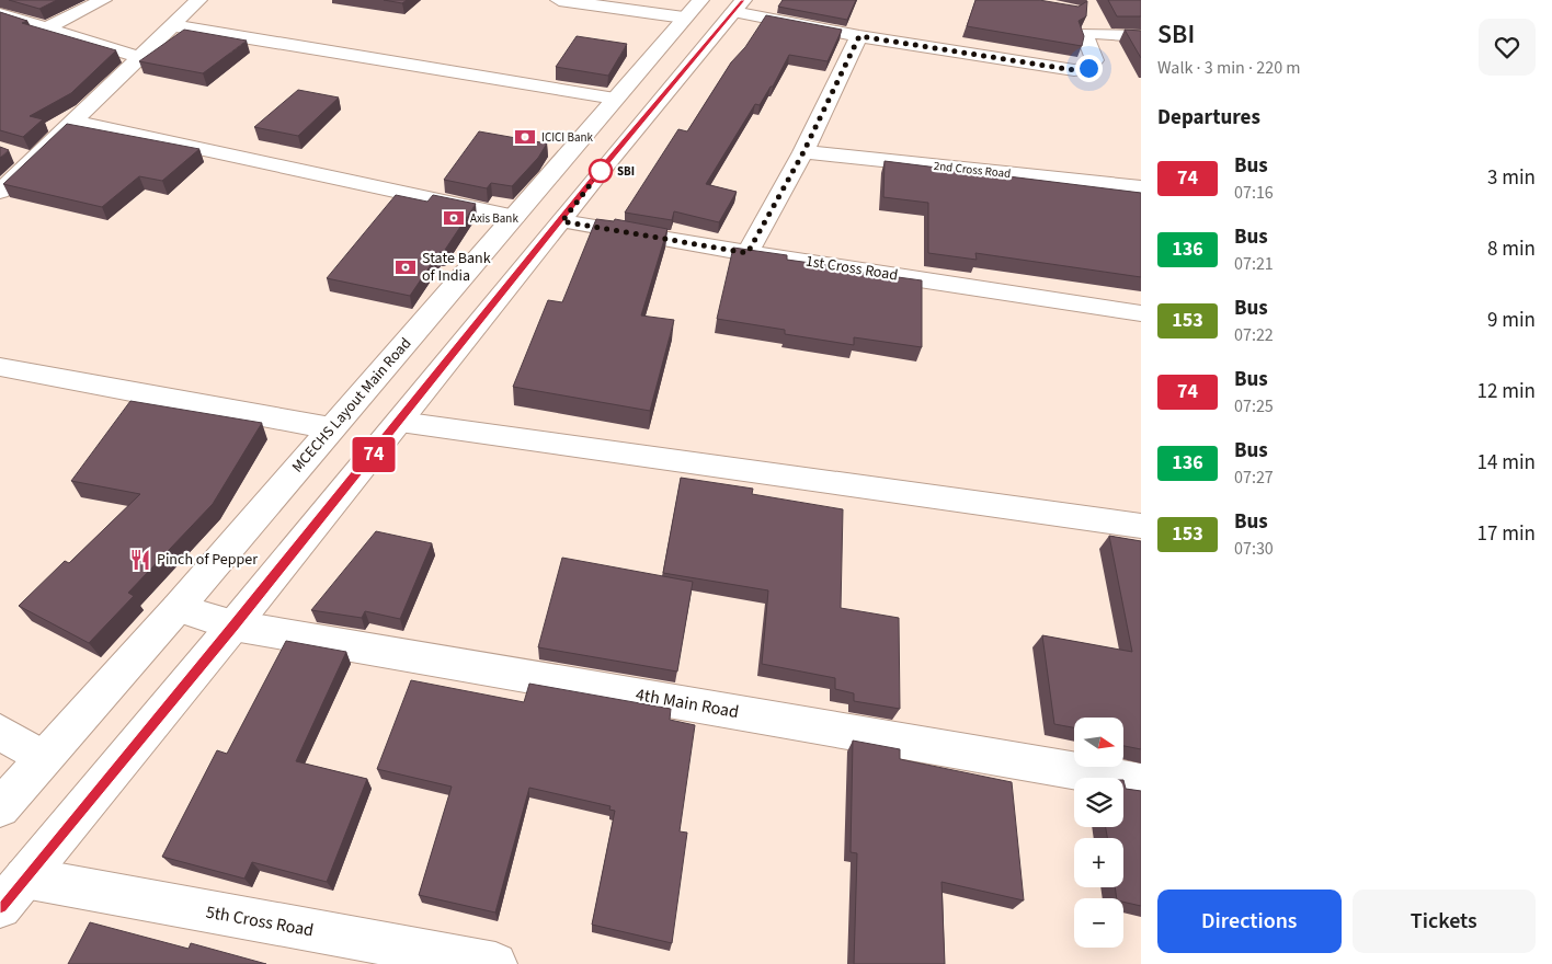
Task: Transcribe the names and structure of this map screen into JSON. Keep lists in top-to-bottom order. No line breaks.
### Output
{"streets":{"street":["2nd Cross Road","1st Cross Road","MCECHS Layout Main Road","4th Main Road","5th Cross Road"]},"crossings":[["MCECHS Layout Main Road","4th Main Road"]],"places":{"bank":["ICICI Bank","Axis Bank","State Bank of India"],"other":["SBI"],"restaurant":["Pinch of Pepper"]},"lines":["bus line 74"],"north":"right","page":{"on_map":"74","heading":[["SBI","Walk · 3 min · 220 m"],"Departures"],"list":[{"mark":"74","name":"Bus","note":"07:16","value":"3 min"},{"mark":"136","name":"Bus","note":"07:21","value":"8 min"},{"mark":"153","name":"Bus","note":"07:22","value":"9 min"},{"mark":"74","name":"Bus","note":"07:25","value":"12 min"},{"mark":"136","name":"Bus","note":"07:27","value":"14 min"},{"mark":"153","name":"Bus","note":"07:30","value":"17 min"}],"map_buttons":["+","−"],"buttons":["Directions","Tickets"]}}
